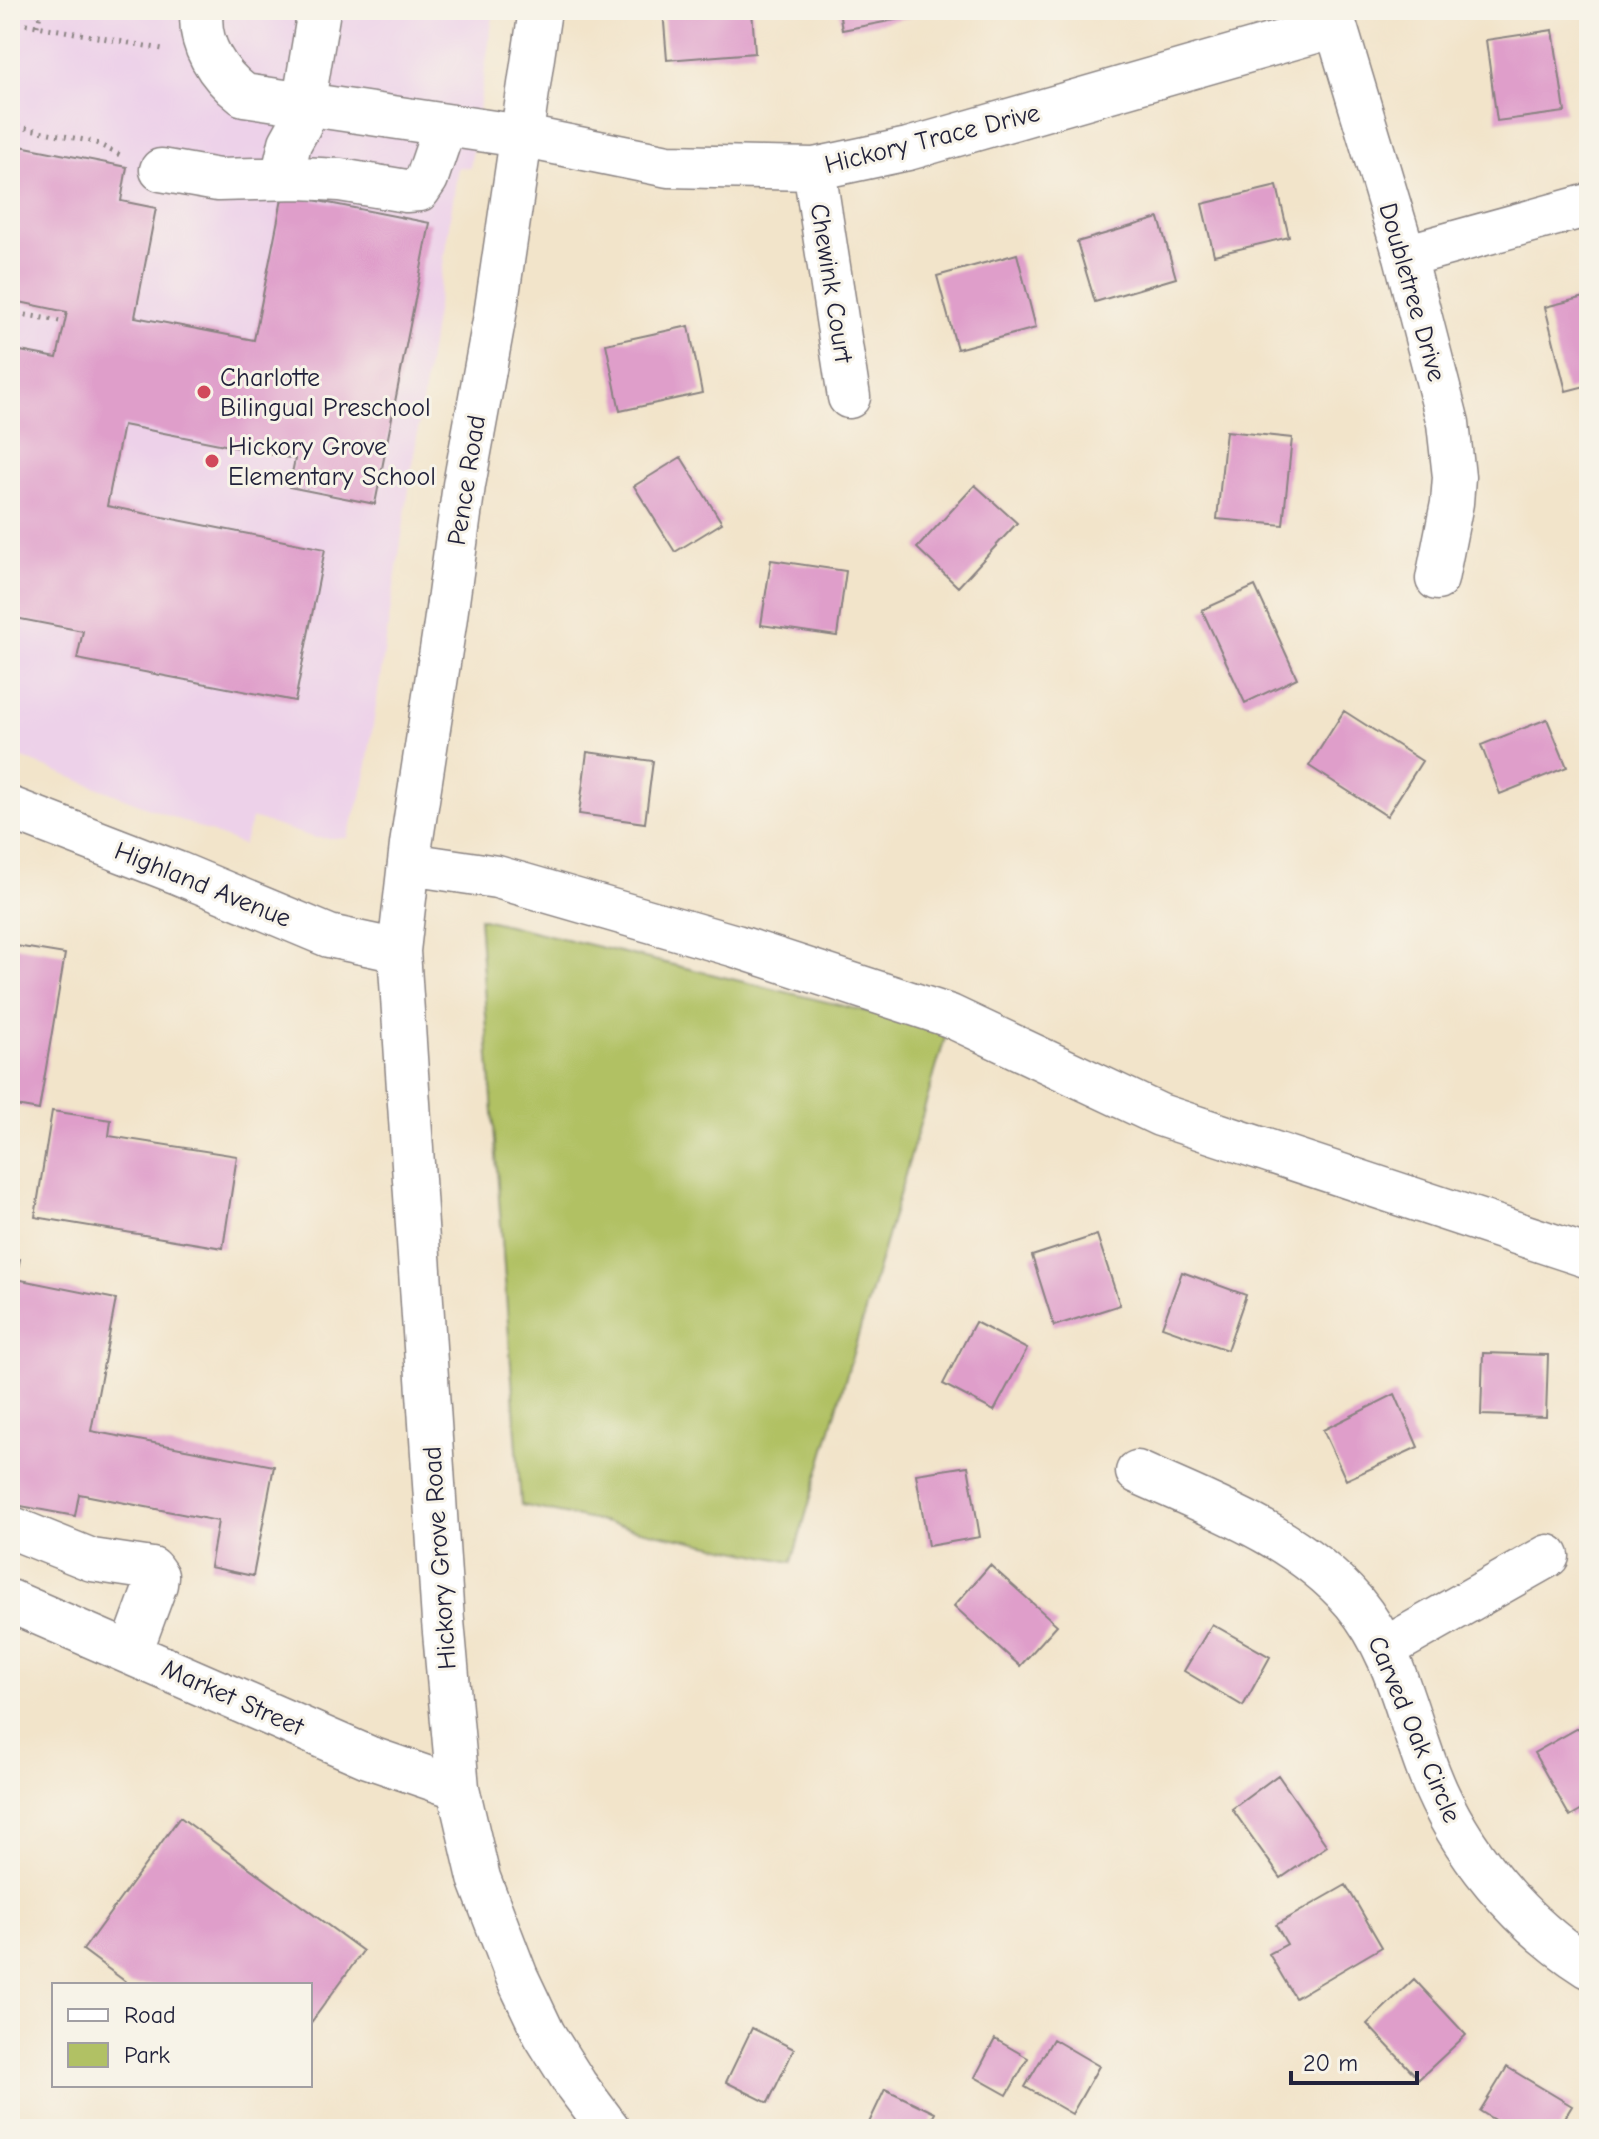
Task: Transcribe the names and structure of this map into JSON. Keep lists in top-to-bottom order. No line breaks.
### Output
{"streets":{"street":["Hickory Trace Drive","Chewink Court","Doubletree Drive","Pence Road","Highland Avenue","Hickory Grove Road","Market Street","Carved Oak Circle"]},"crossings":[["Hickory Trace Drive","Chewink Court"],["Hickory Trace Drive","Doubletree Drive"],["Hickory Trace Drive","Pence Road"],["Pence Road","Highland Avenue"],["Pence Road","Hickory Grove Road"],["Highland Avenue","Hickory Grove Road"],["Hickory Grove Road","Market Street"]],"places":["Charlotte Bilingual Preschool","Hickory Grove Elementary School"],"legend":["Road","Park"],"scale_bar":"20 m"}
